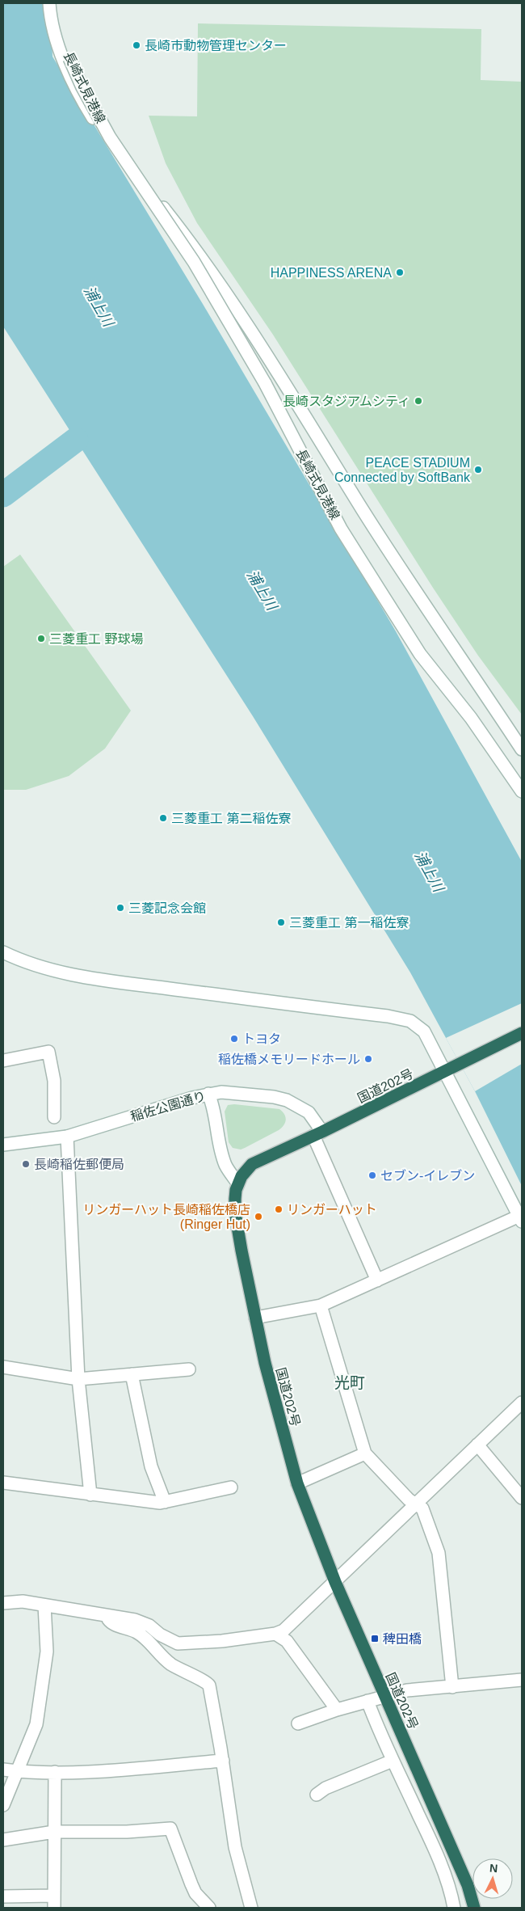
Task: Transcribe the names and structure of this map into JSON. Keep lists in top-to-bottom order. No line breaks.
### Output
{"streets":{"highway":["国道202号"],"street":["長崎式見港線","稲佐公園通り"]},"crossings":[["国道202号","稲佐公園通り"]],"districts":["光町"],"water":["浦上川"],"places":{"other":["長崎市動物管理センター","HAPPINESS ARENA","長崎スタジアムシティ","PEACE STADIUM Connected by SoftBank","三菱重工 野球場","三菱重工 第二稲佐寮","三菱記念会館","三菱重工 第一稲佐寮","トヨタ","稲佐橋メモリードホール","長崎稲佐郵便局","セブン-イレブン","リンガーハット","リンガーハット長崎稲佐橋店 (Ringer Hut)"],"transit":["稗田橋"]},"north":"top"}
